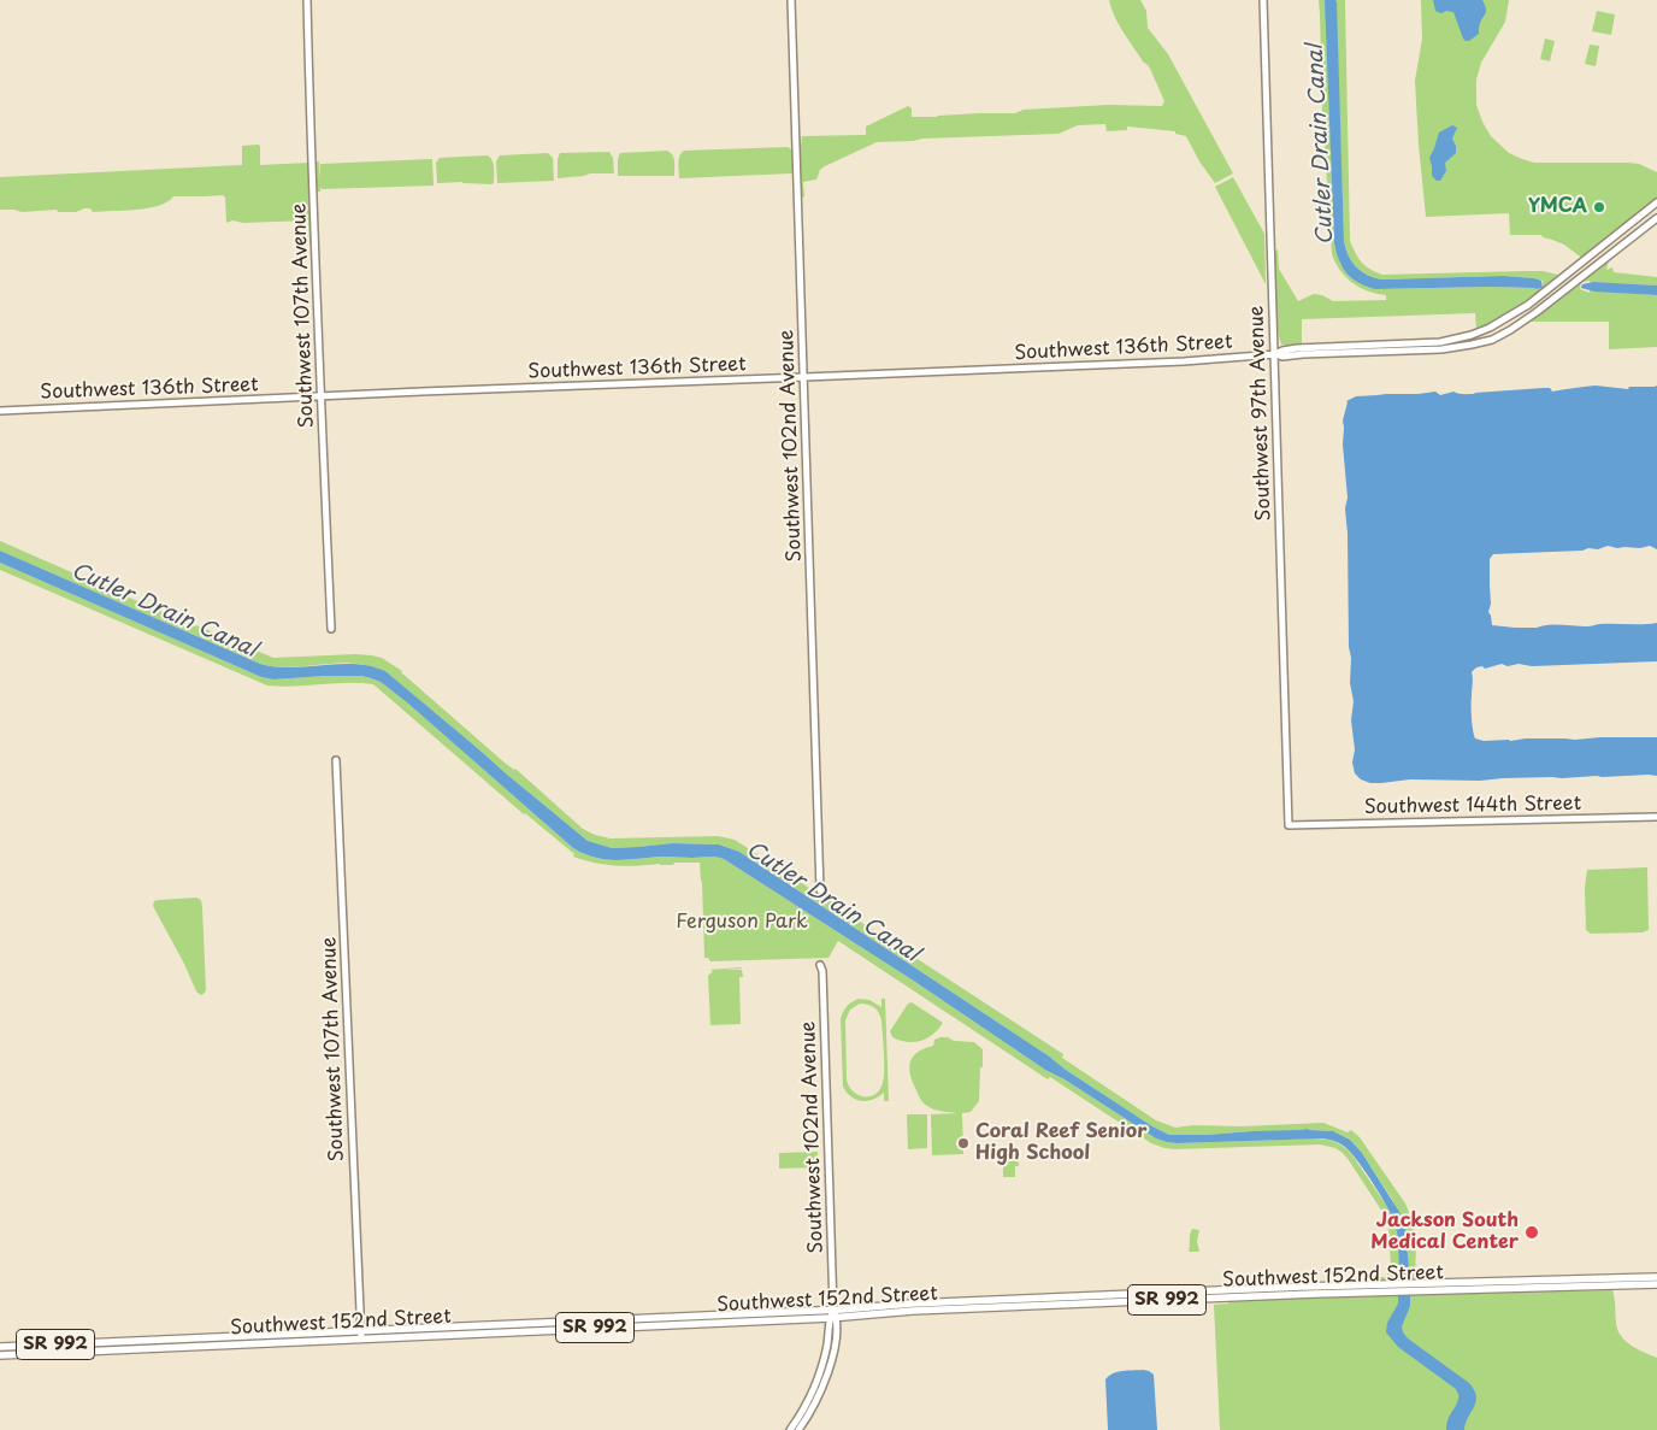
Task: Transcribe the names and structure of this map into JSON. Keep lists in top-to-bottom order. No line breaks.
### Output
{"streets":{"main road":["Southwest 152nd Street","SR 992"],"street":["Southwest 107th Avenue","Southwest 136th Street","Southwest 97th Avenue","Southwest 102nd Avenue","Southwest 144th Street"]},"crossings":[["Southwest 107th Avenue","Southwest 136th Street"],["Southwest 107th Avenue","Southwest 152nd Street"],["Southwest 136th Street","Southwest 97th Avenue"],["Southwest 136th Street","Southwest 102nd Avenue"],["Southwest 97th Avenue","Southwest 144th Street"],["Southwest 102nd Avenue","Southwest 152nd Street"]],"water":["Cutler Drain Canal"],"parks":["Ferguson Park"],"places":["YMCA","Coral Reef Senior High School","Jackson South Medical Center"]}
